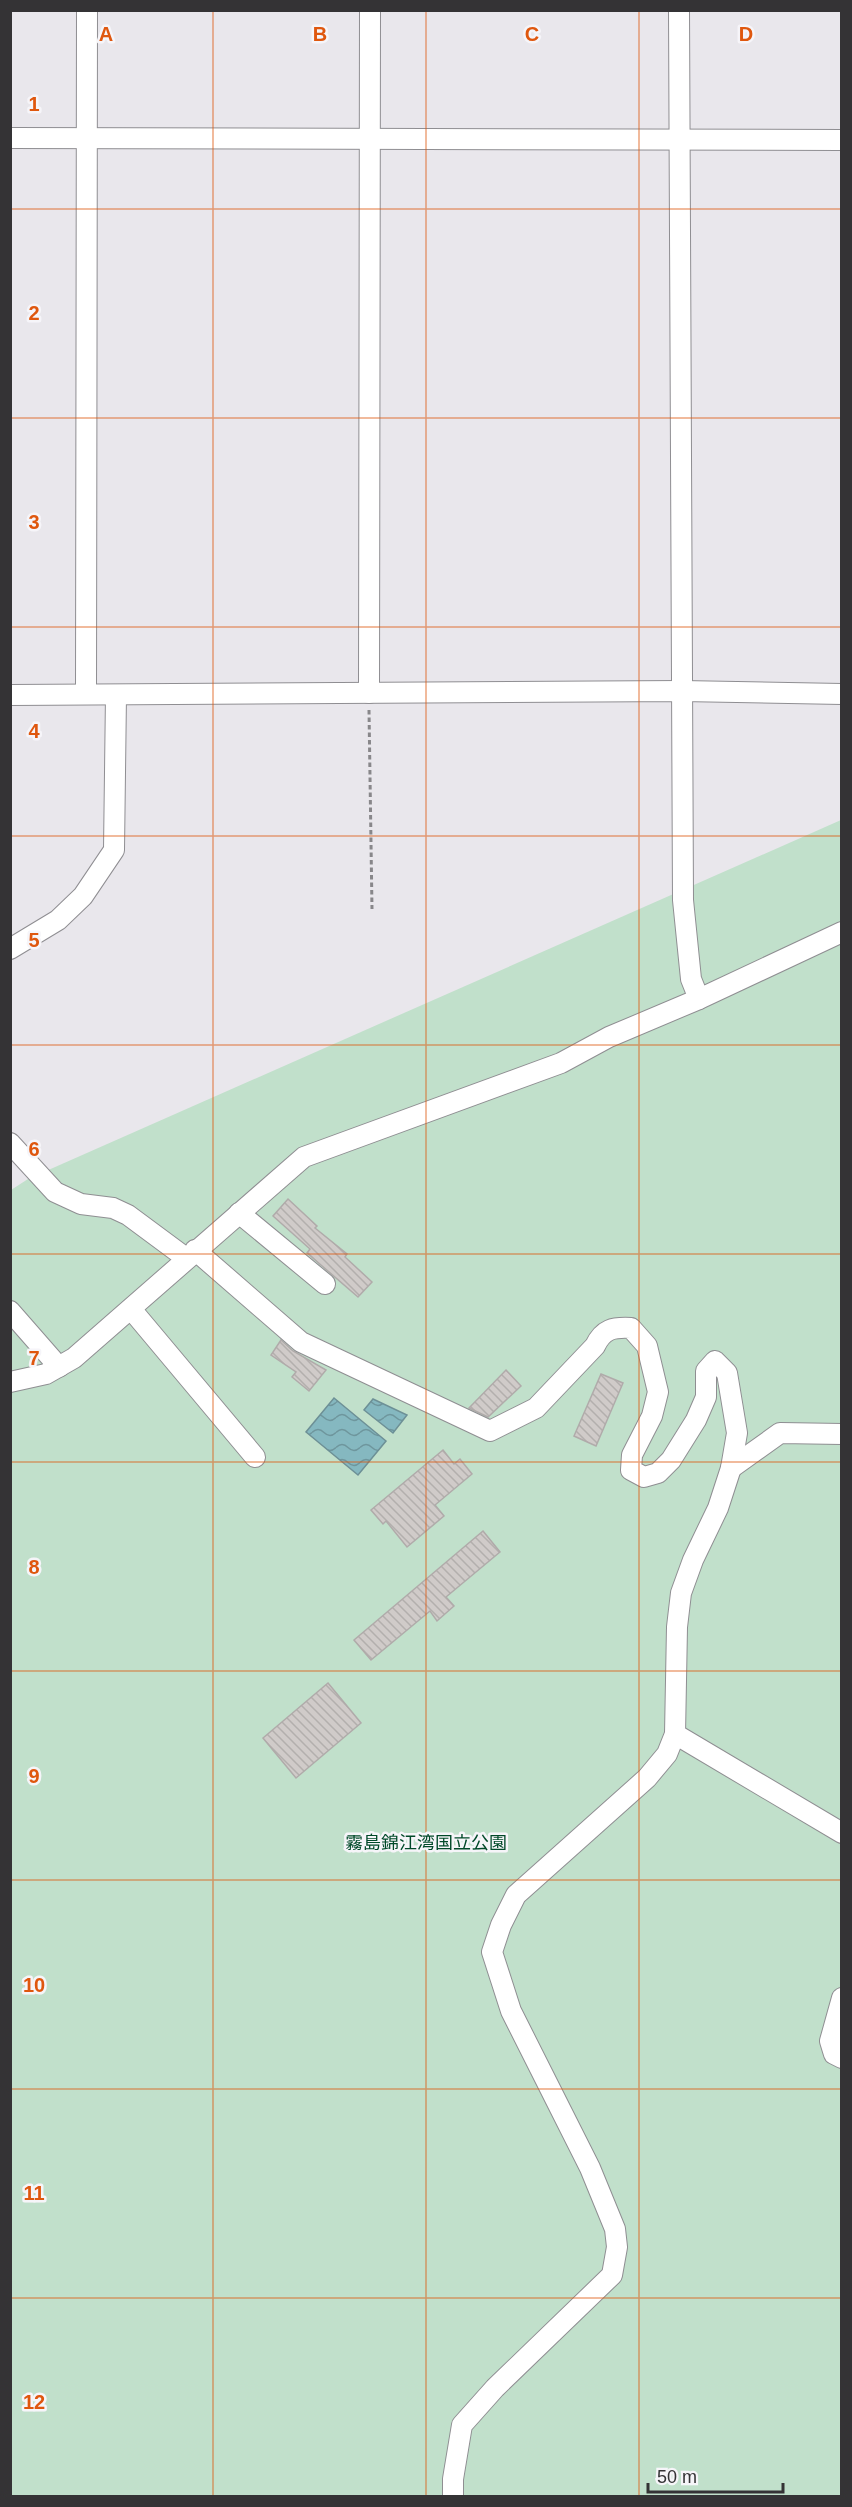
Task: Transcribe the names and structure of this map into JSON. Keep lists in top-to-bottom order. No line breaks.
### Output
{"parks":["霧島錦江湾国立公園"],"scale_bar":"50 m","grid":{"columns":["A","B","C","D"],"rows":["1","2","3","4","5","6","7","8","9","10","11","12"]}}
